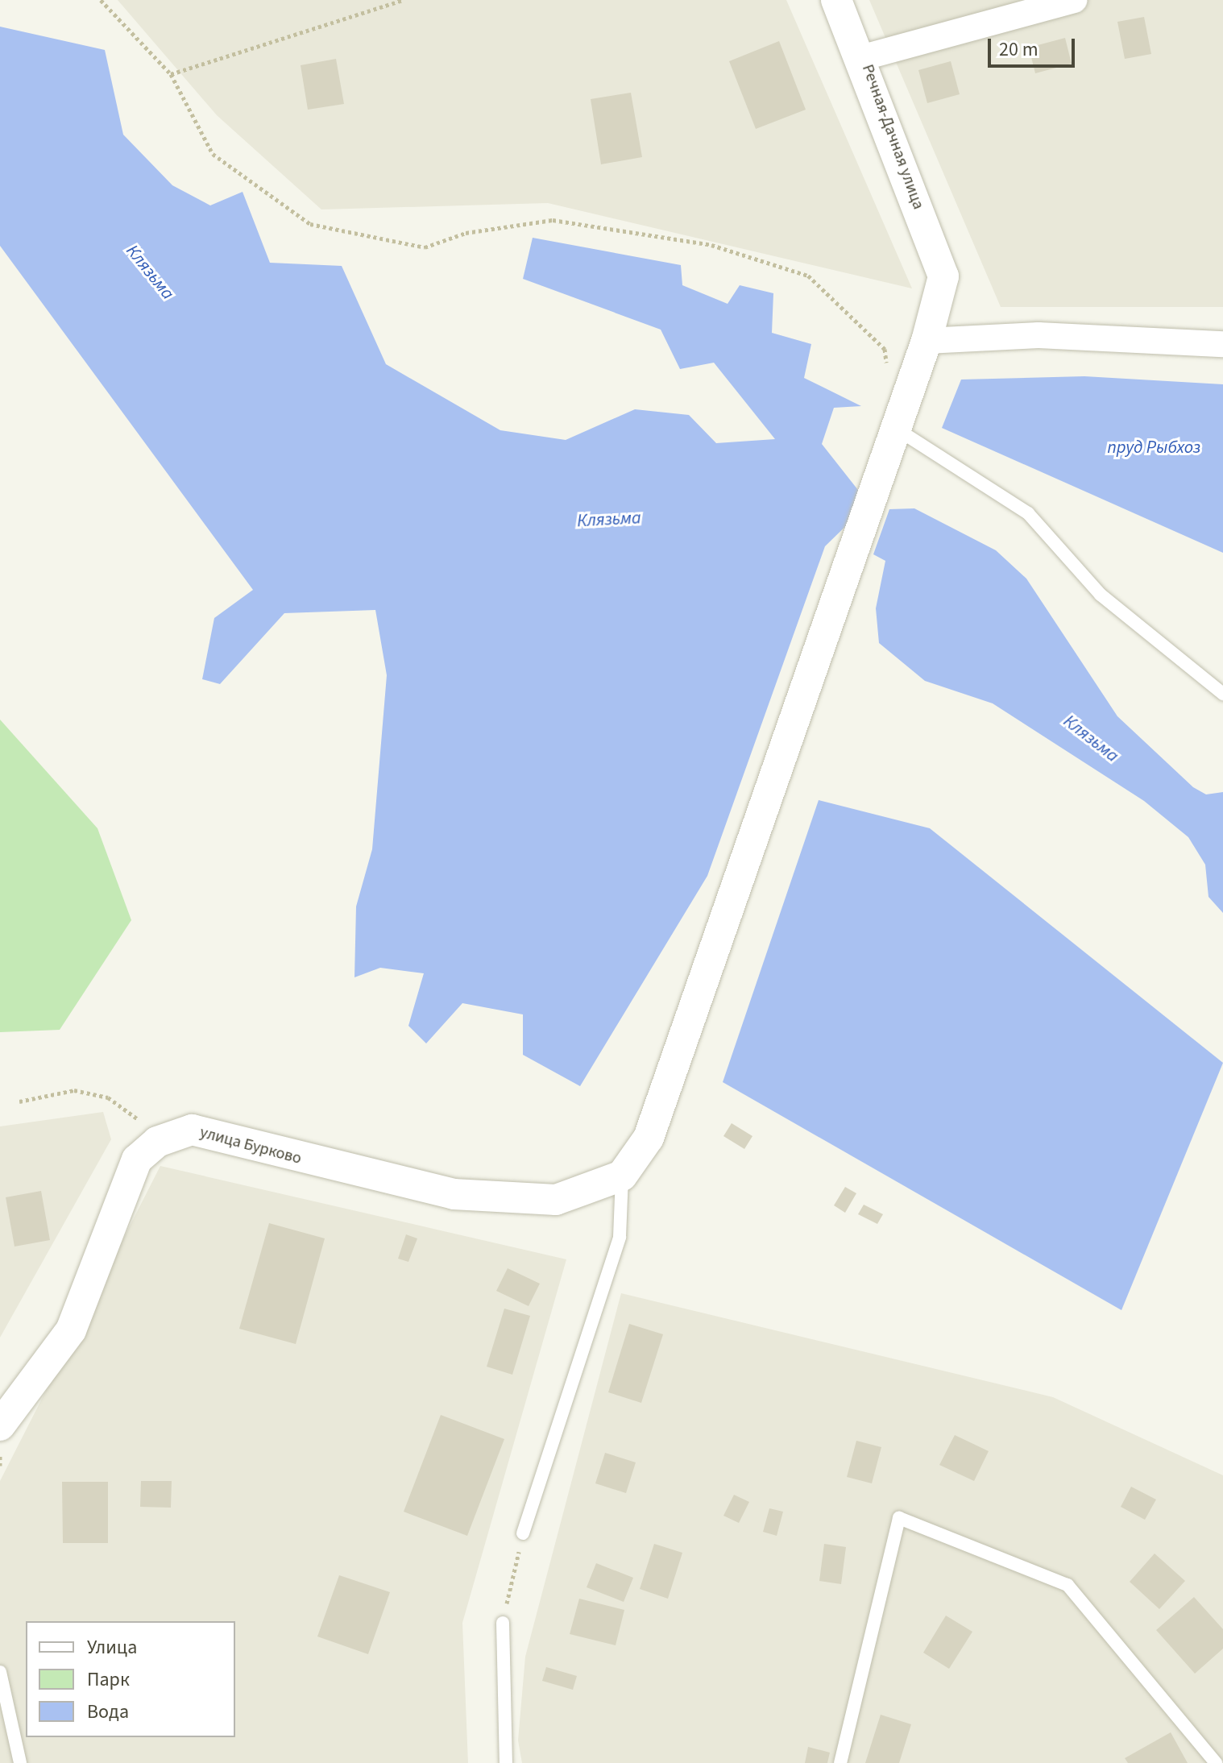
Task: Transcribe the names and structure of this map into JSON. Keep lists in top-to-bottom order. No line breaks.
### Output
{"streets":{"street":["Речная-Дачная улица","улица Бурково"]},"water":["Клязьма","пруд Рыбхоз"],"legend":["Улица","Парк","Вода"],"scale_bar":"20 m"}
